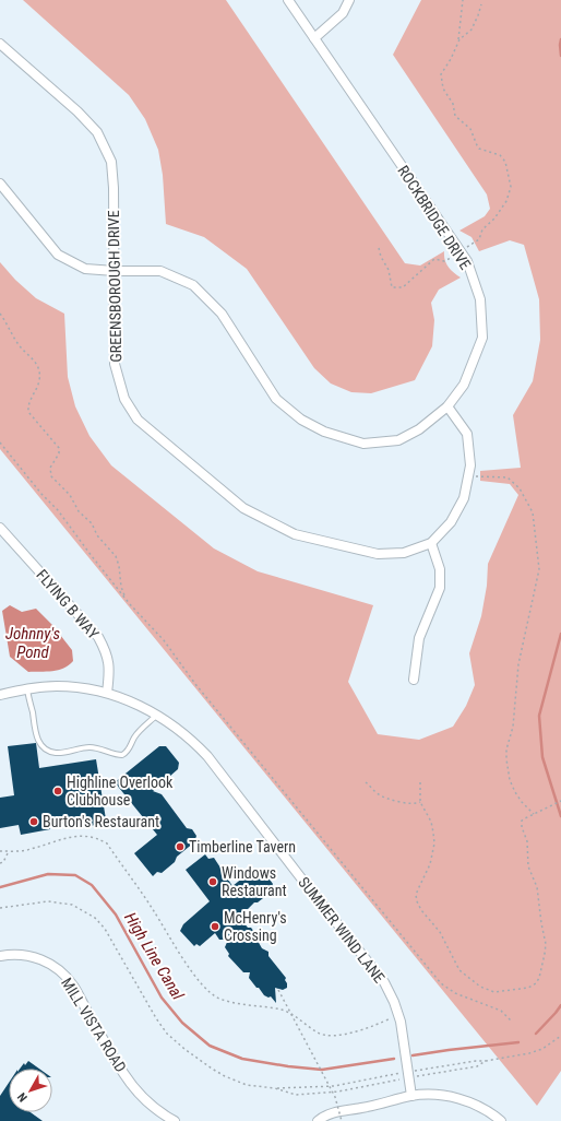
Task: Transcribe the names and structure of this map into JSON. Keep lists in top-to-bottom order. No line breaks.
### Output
{"streets":{"street":["ROCKBRIDGE DRIVE","GREENSBOROUGH DRIVE","FLYING B WAY","SUMMER WIND LANE","MILL VISTA ROAD"]},"crossings":[["ROCKBRIDGE DRIVE","GREENSBOROUGH DRIVE"],["FLYING B WAY","SUMMER WIND LANE"]],"water":["Johnny's Pond","High Line Canal"],"places":["Highline Overlook Clubhouse","Burton's Restaurant","Timberline Tavern","Windows Restaurant","McHenry's Crossing"],"north":"bottom left"}
